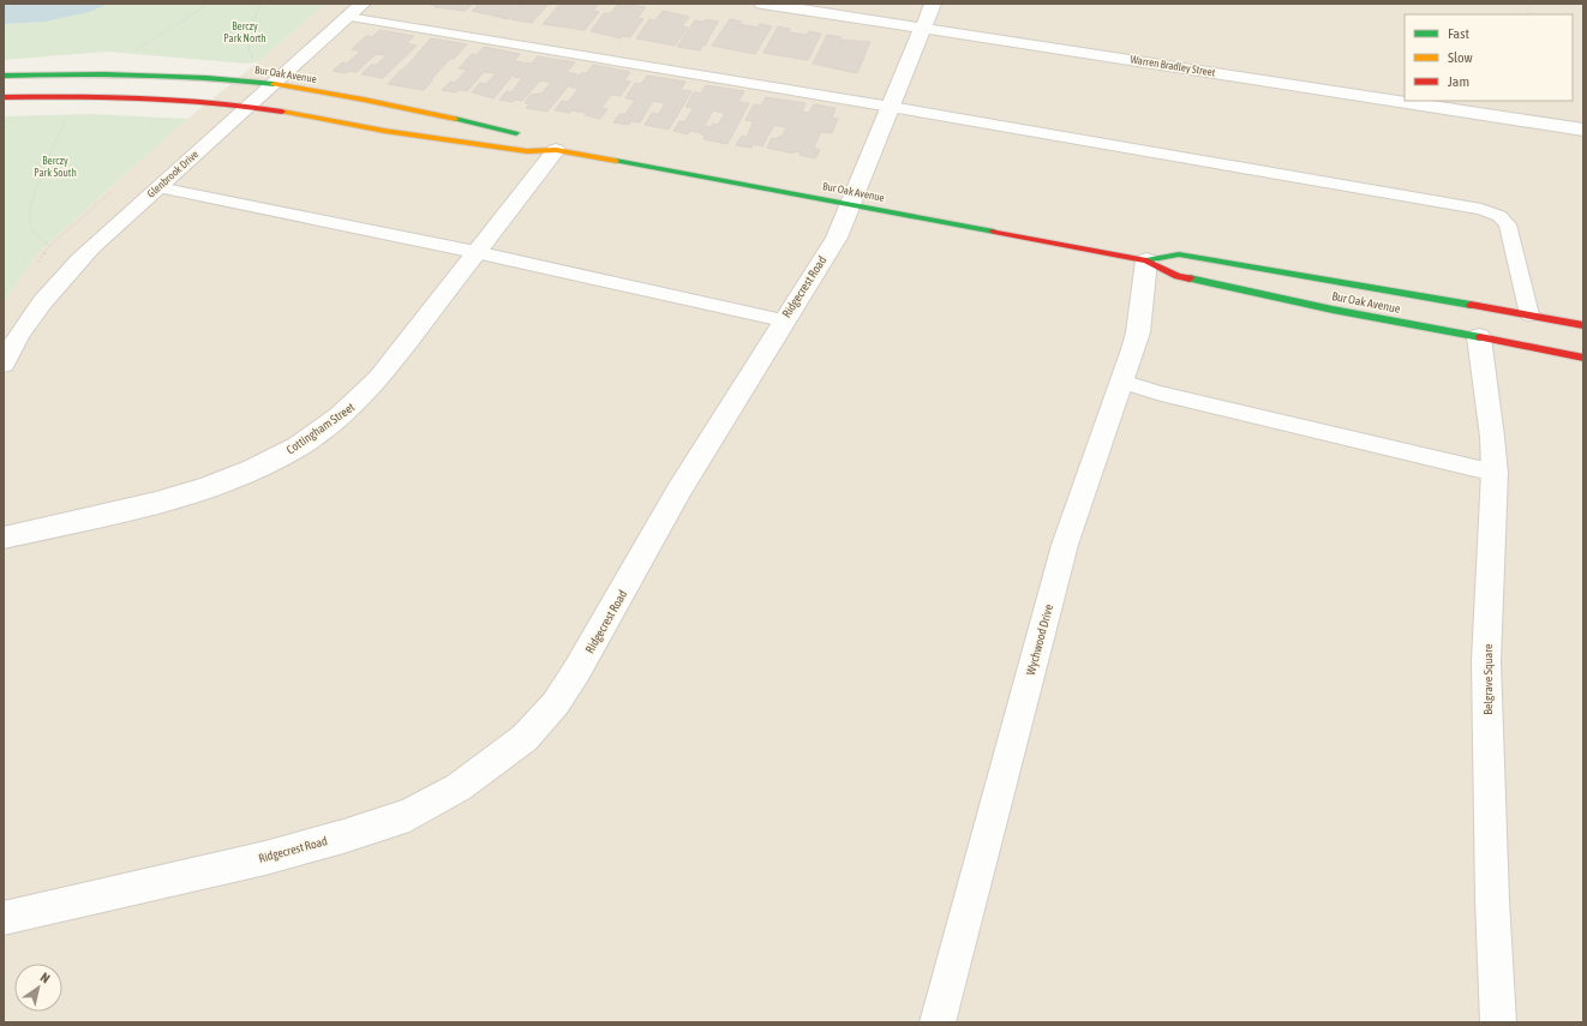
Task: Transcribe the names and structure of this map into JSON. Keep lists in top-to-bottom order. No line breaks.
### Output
{"streets":{"street":["Warren Bradley Street","Bur Oak Avenue","Glenbrook Drive","Ridgecrest Road","Cottingham Street","Wychwood Drive","Belgrave Square"]},"crossings":[["Warren Bradley Street","Ridgecrest Road"],["Bur Oak Avenue","Glenbrook Drive"],["Bur Oak Avenue","Ridgecrest Road"],["Bur Oak Avenue","Cottingham Street"],["Bur Oak Avenue","Wychwood Drive"],["Bur Oak Avenue","Belgrave Square"]],"parks":["Berczy Park North","Berczy Park South"],"legend":["Fast","Slow","Jam"],"north":"top right"}
